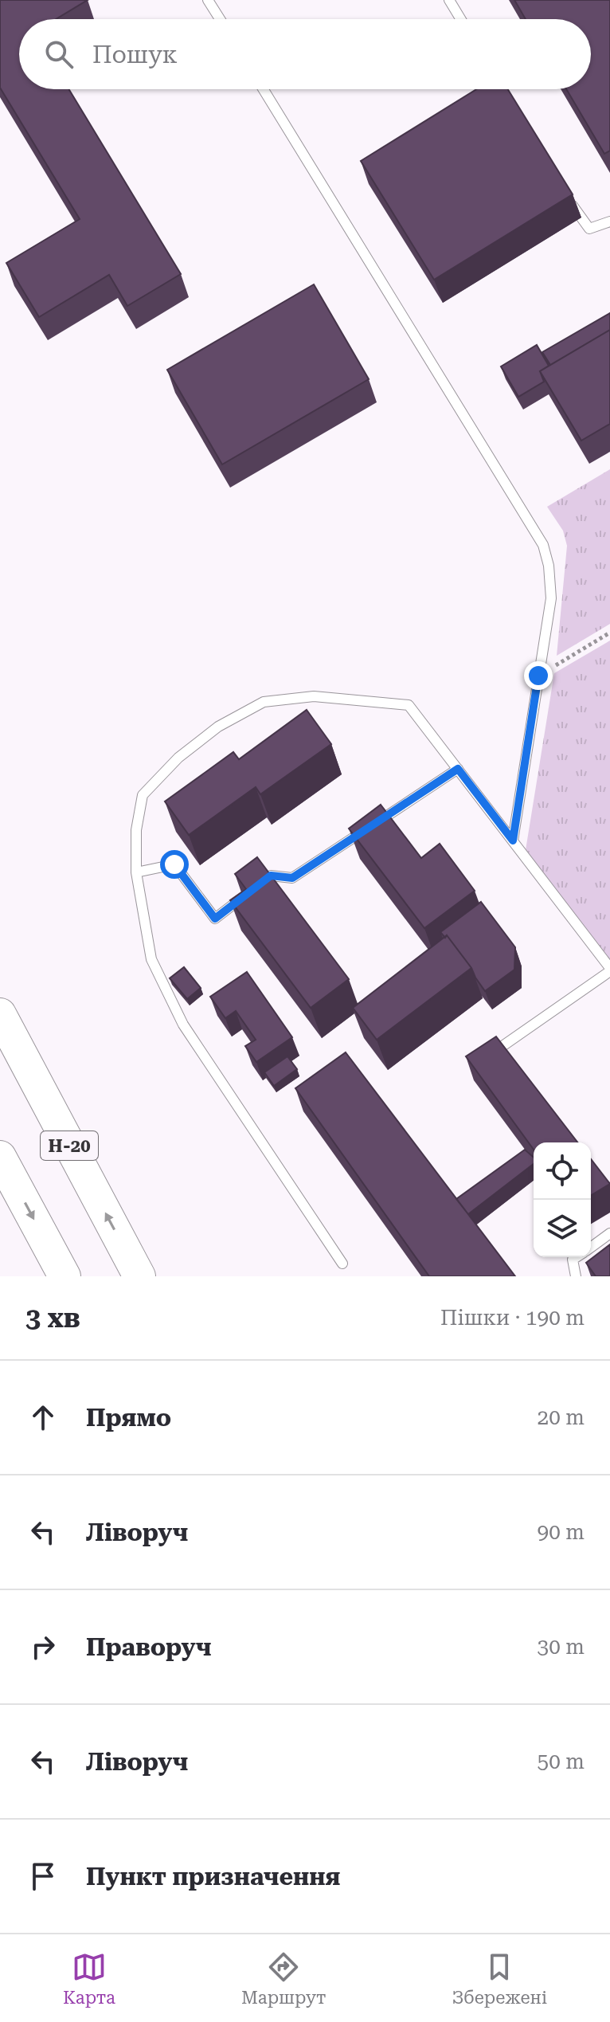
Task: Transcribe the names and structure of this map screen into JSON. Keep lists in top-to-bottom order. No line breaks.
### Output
{"streets":{"main road":["Н-20"]},"page":{"search":"Пошук","heading":["3 хв","Пішки · 190 m"],"list":[["Прямо","20 m"],["Ліворуч","90 m"],["Праворуч","30 m"],["Ліворуч","50 m"],"Пункт призначення"],"nav":["Карта","Маршрут","Збережені"]}}
